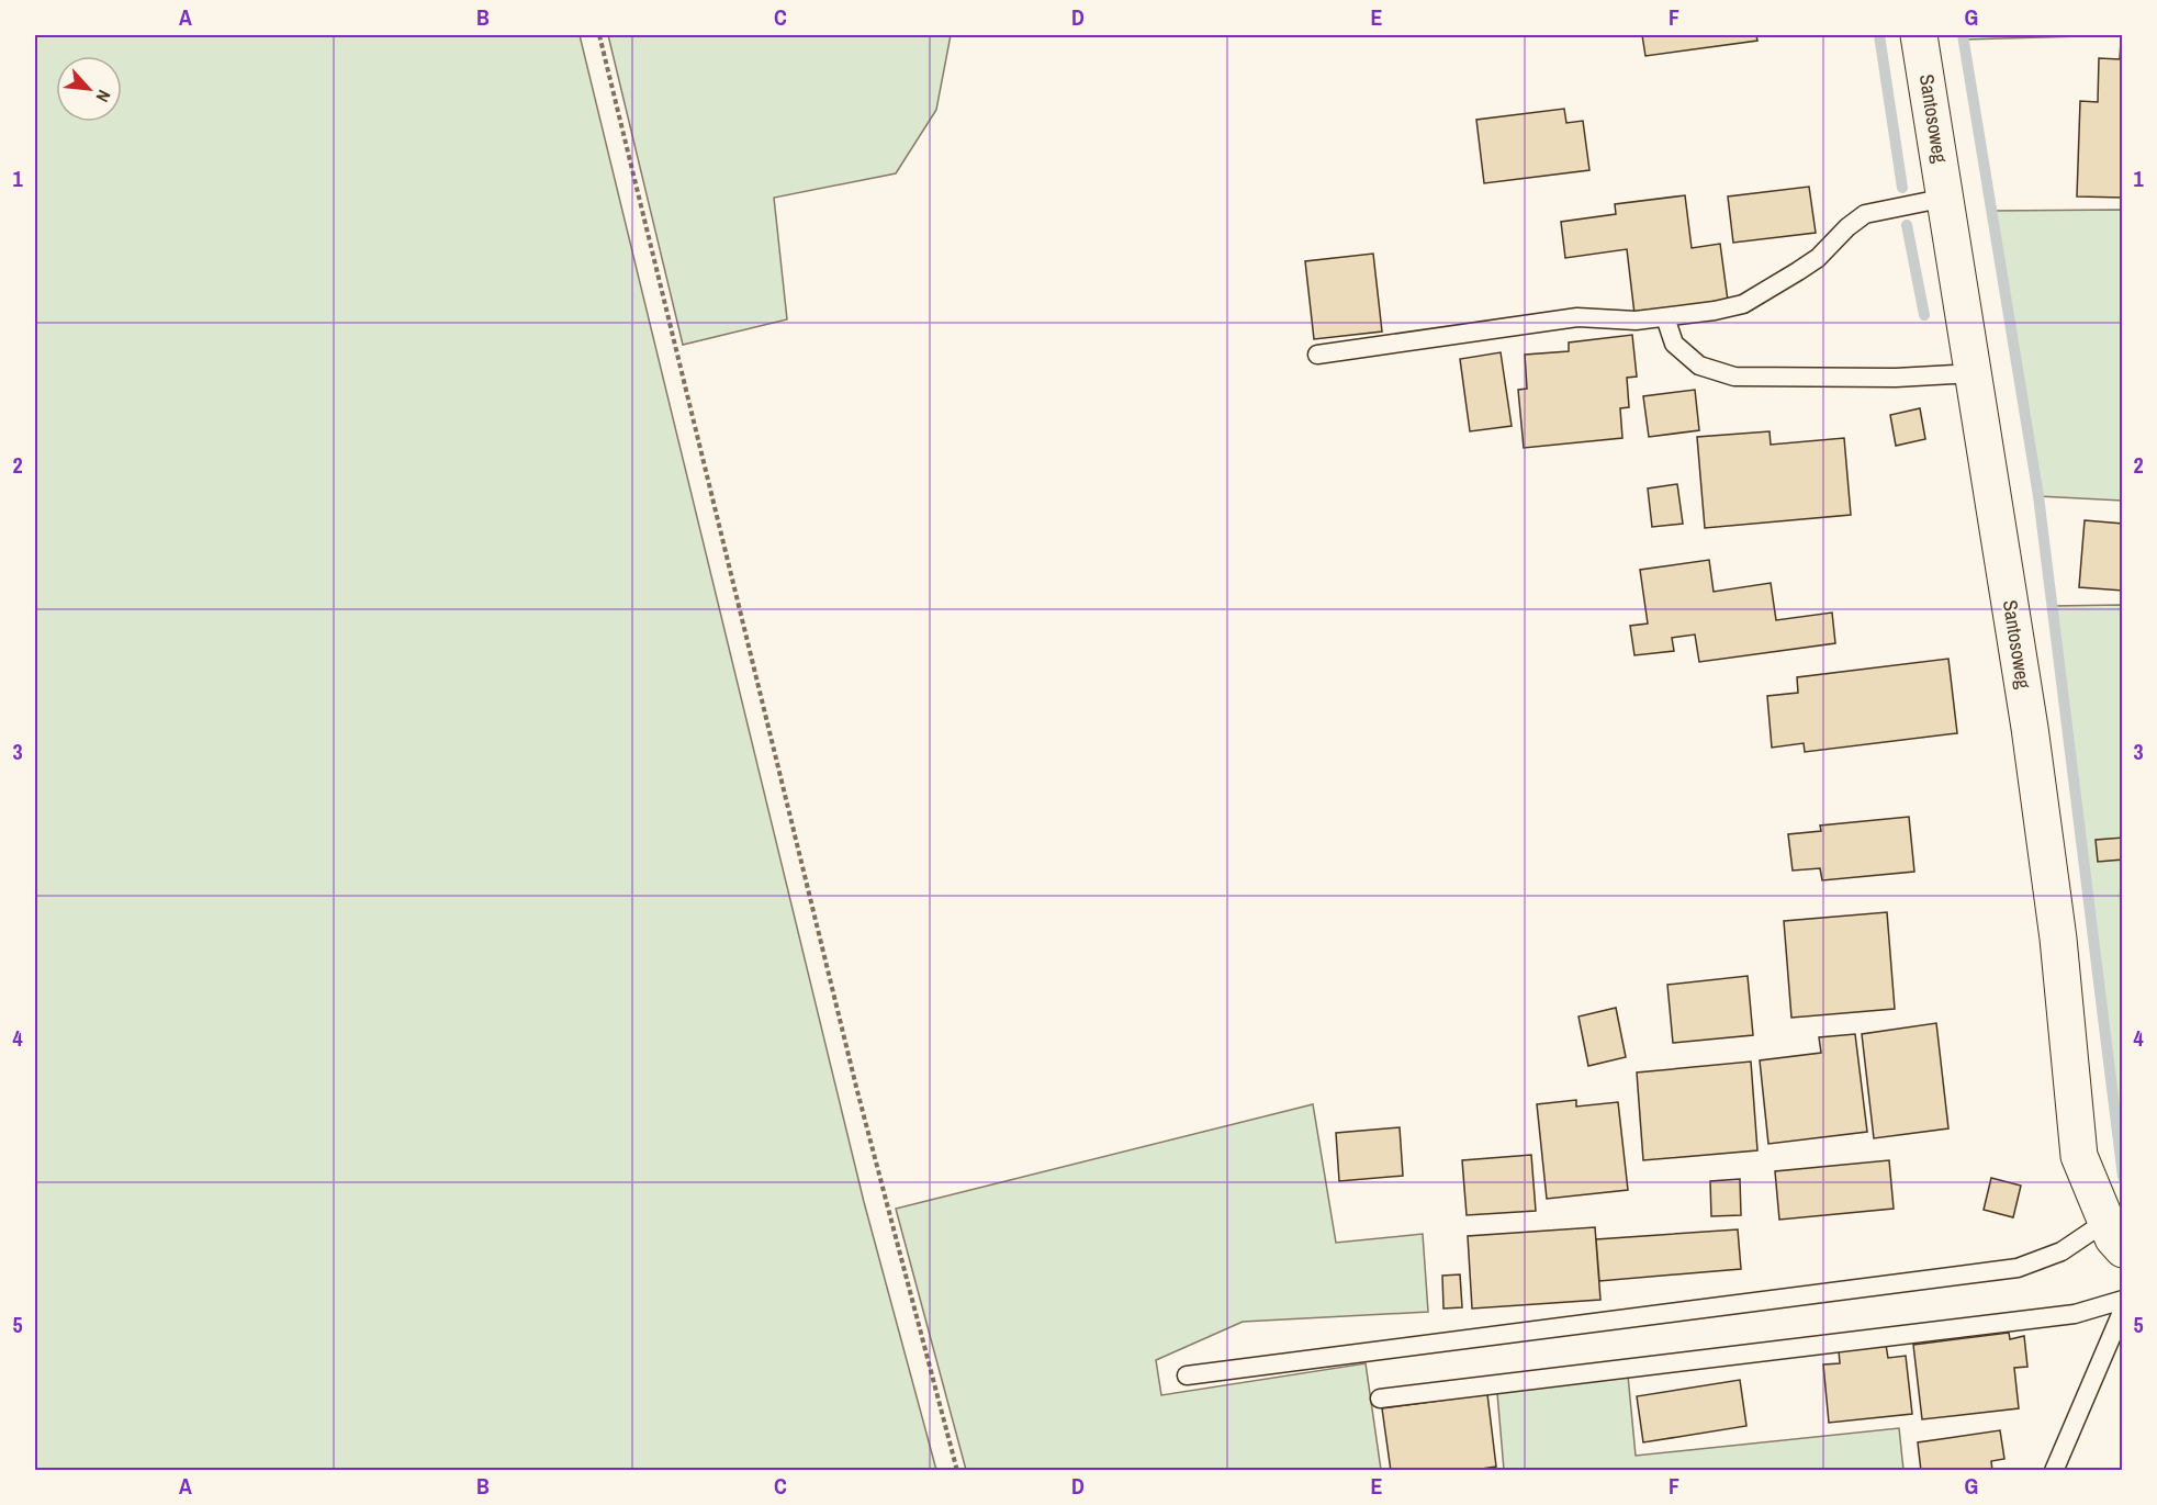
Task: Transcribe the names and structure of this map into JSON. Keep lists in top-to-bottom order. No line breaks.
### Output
{"streets":{"street":["Santosoweg"]},"north":"bottom right","grid":{"columns":["A","B","C","D","E","F","G"],"rows":["1","2","3","4","5"]}}
